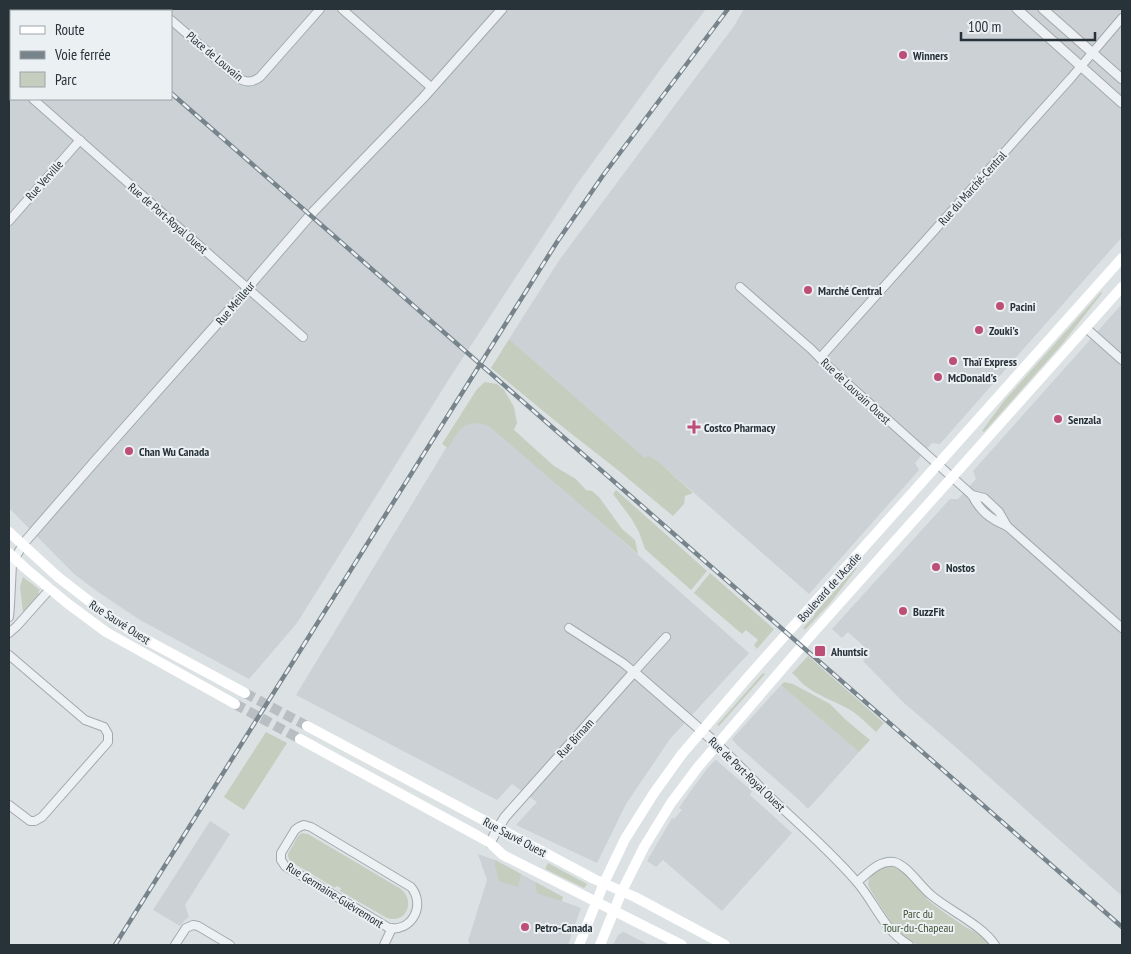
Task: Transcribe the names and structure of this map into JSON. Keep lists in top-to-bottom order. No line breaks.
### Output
{"streets":{"main road":["Boulevard de l'Acadie","Rue Sauvé Ouest"],"street":["Place de Louvain","Rue Verville","Rue du Marché-Central","Rue de Port-Royal Ouest","Rue Meilleur","Rue de Louvain Ouest","Rue Birnam","Rue Germaine-Guévremont"]},"crossings":[["Rue Verville","Rue de Port-Royal Ouest"],["Rue du Marché-Central","Rue de Louvain Ouest"],["Rue de Port-Royal Ouest","Rue Meilleur"],["Rue de Port-Royal Ouest","Boulevard de l'Acadie"],["Rue de Port-Royal Ouest","Rue Birnam"],["Rue Meilleur","Rue Sauvé Ouest"],["Rue de Louvain Ouest","Boulevard de l'Acadie"],["Boulevard de l'Acadie","Rue Sauvé Ouest"],["Rue Sauvé Ouest","Rue Birnam"]],"parks":["Parc du Tour-du-Chapeau"],"places":{"other":["Winners","Marché Central","Pacini","Zouki's","Thaï Express","McDonald's","Senzala","Chan Wu Canada","Nostos","BuzzFit","Petro-Canada"],"health":["Costco Pharmacy"],"transit":["Ahuntsic"]},"legend":["Route","Voie ferrée","Parc"],"scale_bar":"100 m"}
